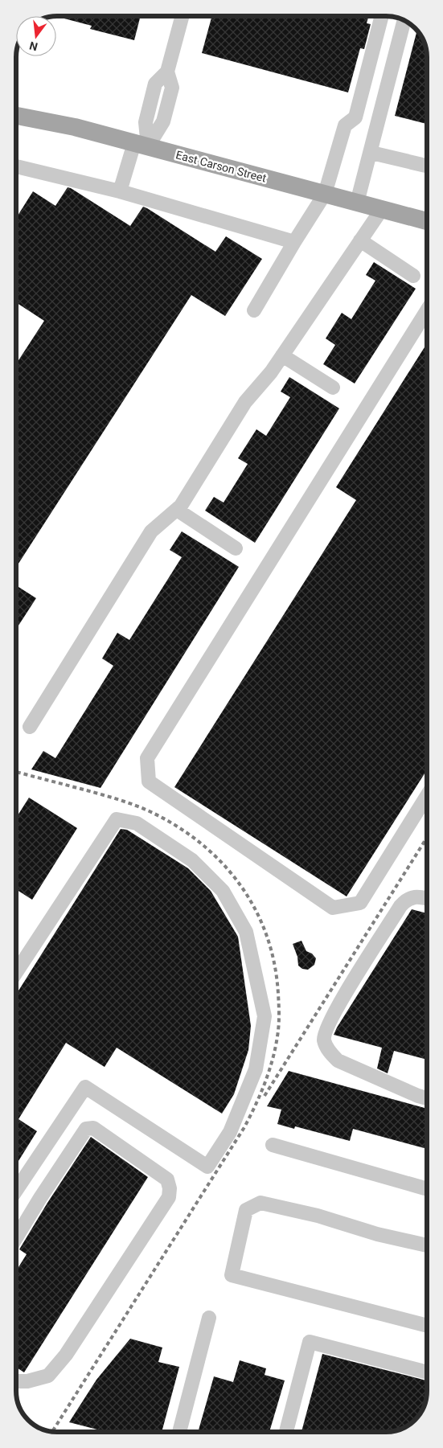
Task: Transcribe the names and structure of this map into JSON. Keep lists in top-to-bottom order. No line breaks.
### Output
{"streets":{"main road":["East Carson Street"]},"north":"bottom"}
